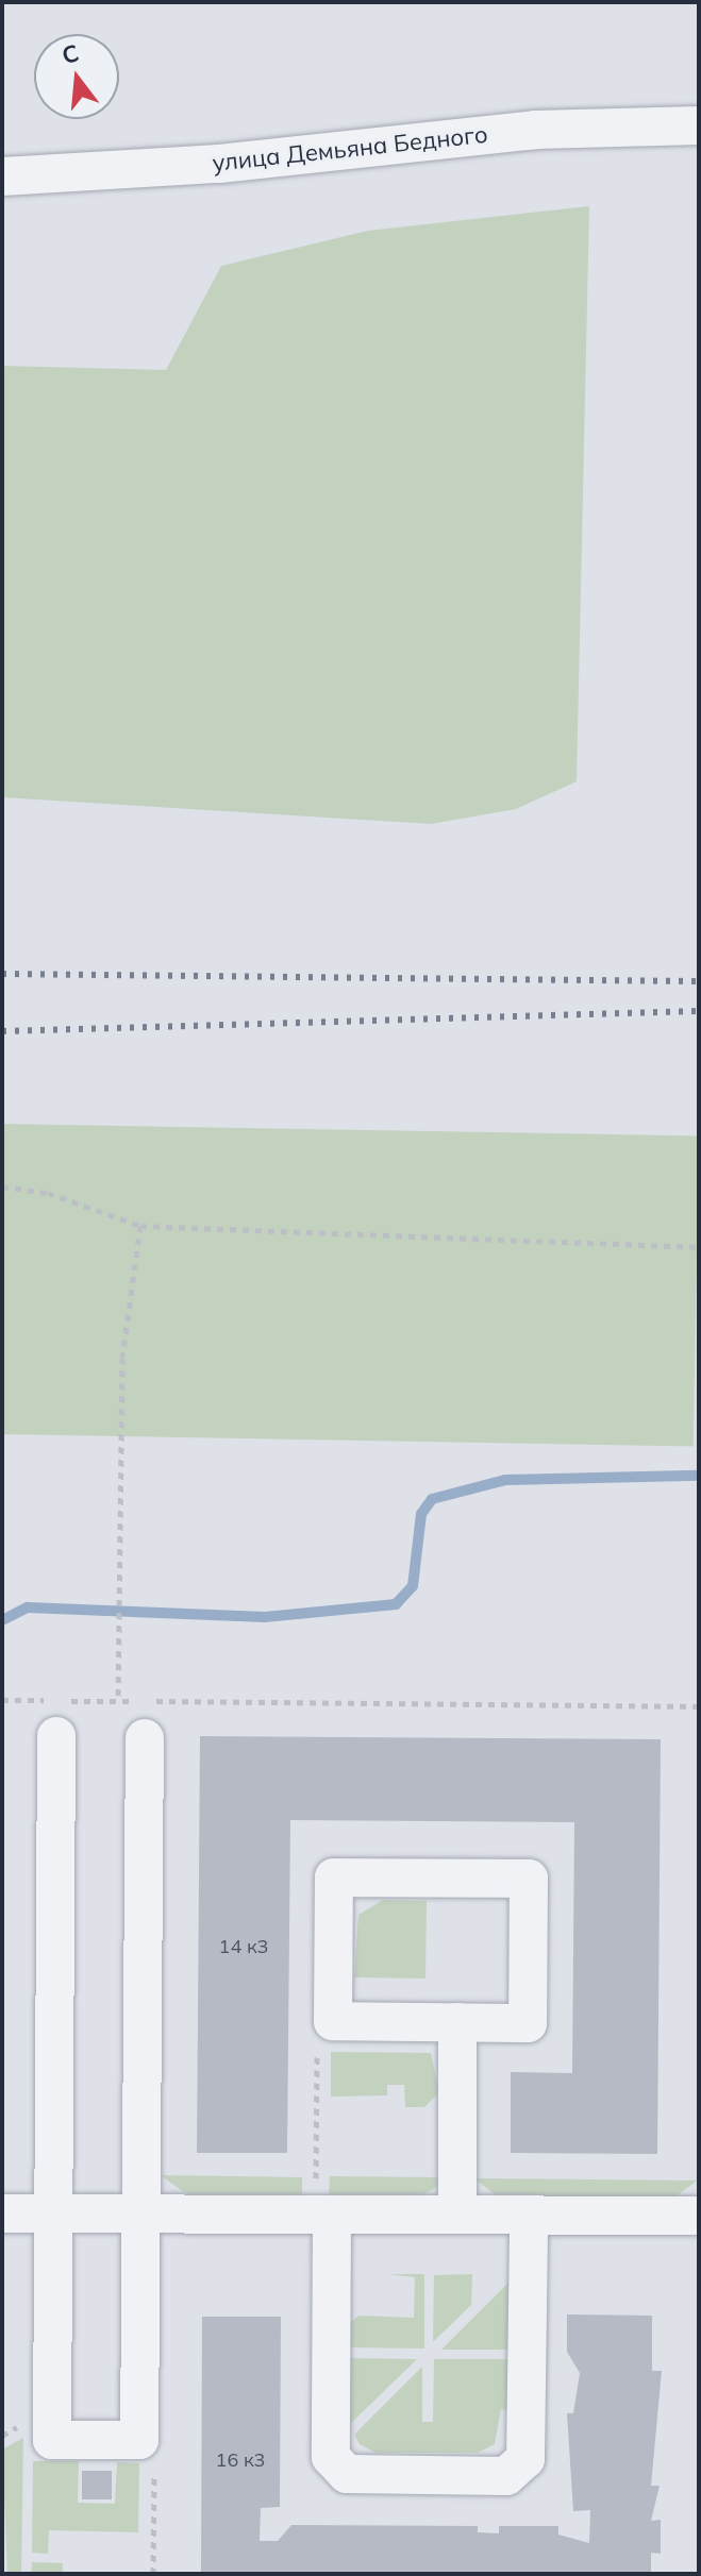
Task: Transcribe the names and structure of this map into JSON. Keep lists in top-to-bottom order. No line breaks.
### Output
{"streets":{"street":["улица Демьяна Бедного"]},"house_numbers":["14 к3","16 к3"],"north":"top"}
